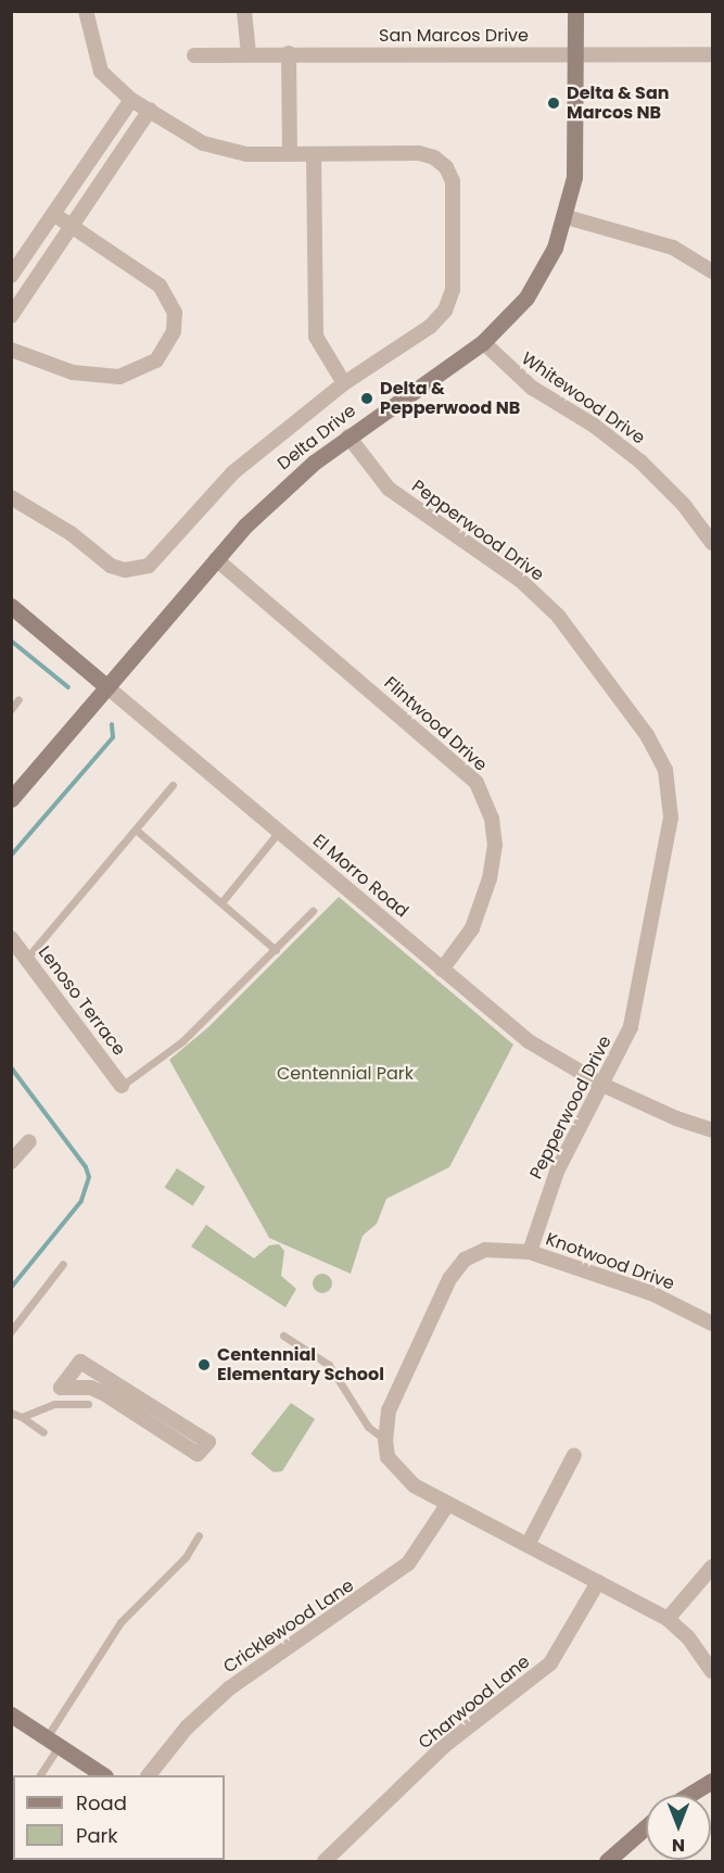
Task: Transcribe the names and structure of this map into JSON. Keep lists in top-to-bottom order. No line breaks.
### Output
{"streets":{"main road":["Delta Drive","El Morro Road"],"street":["San Marcos Drive","Whitewood Drive","Pepperwood Drive","Flintwood Drive","Lenoso Terrace","Knotwood Drive","Cricklewood Lane","Charwood Lane"]},"crossings":[["San Marcos Drive","Delta Drive"],["Whitewood Drive","Delta Drive"],["Delta Drive","Pepperwood Drive"],["Delta Drive","Flintwood Drive"],["Delta Drive","El Morro Road"],["Pepperwood Drive","El Morro Road"],["Pepperwood Drive","Knotwood Drive"],["Flintwood Drive","El Morro Road"]],"parks":["Centennial Park"],"places":["Delta & San Marcos NB","Delta & Pepperwood NB","Centennial Elementary School"],"legend":["Road","Park"],"north":"bottom"}
